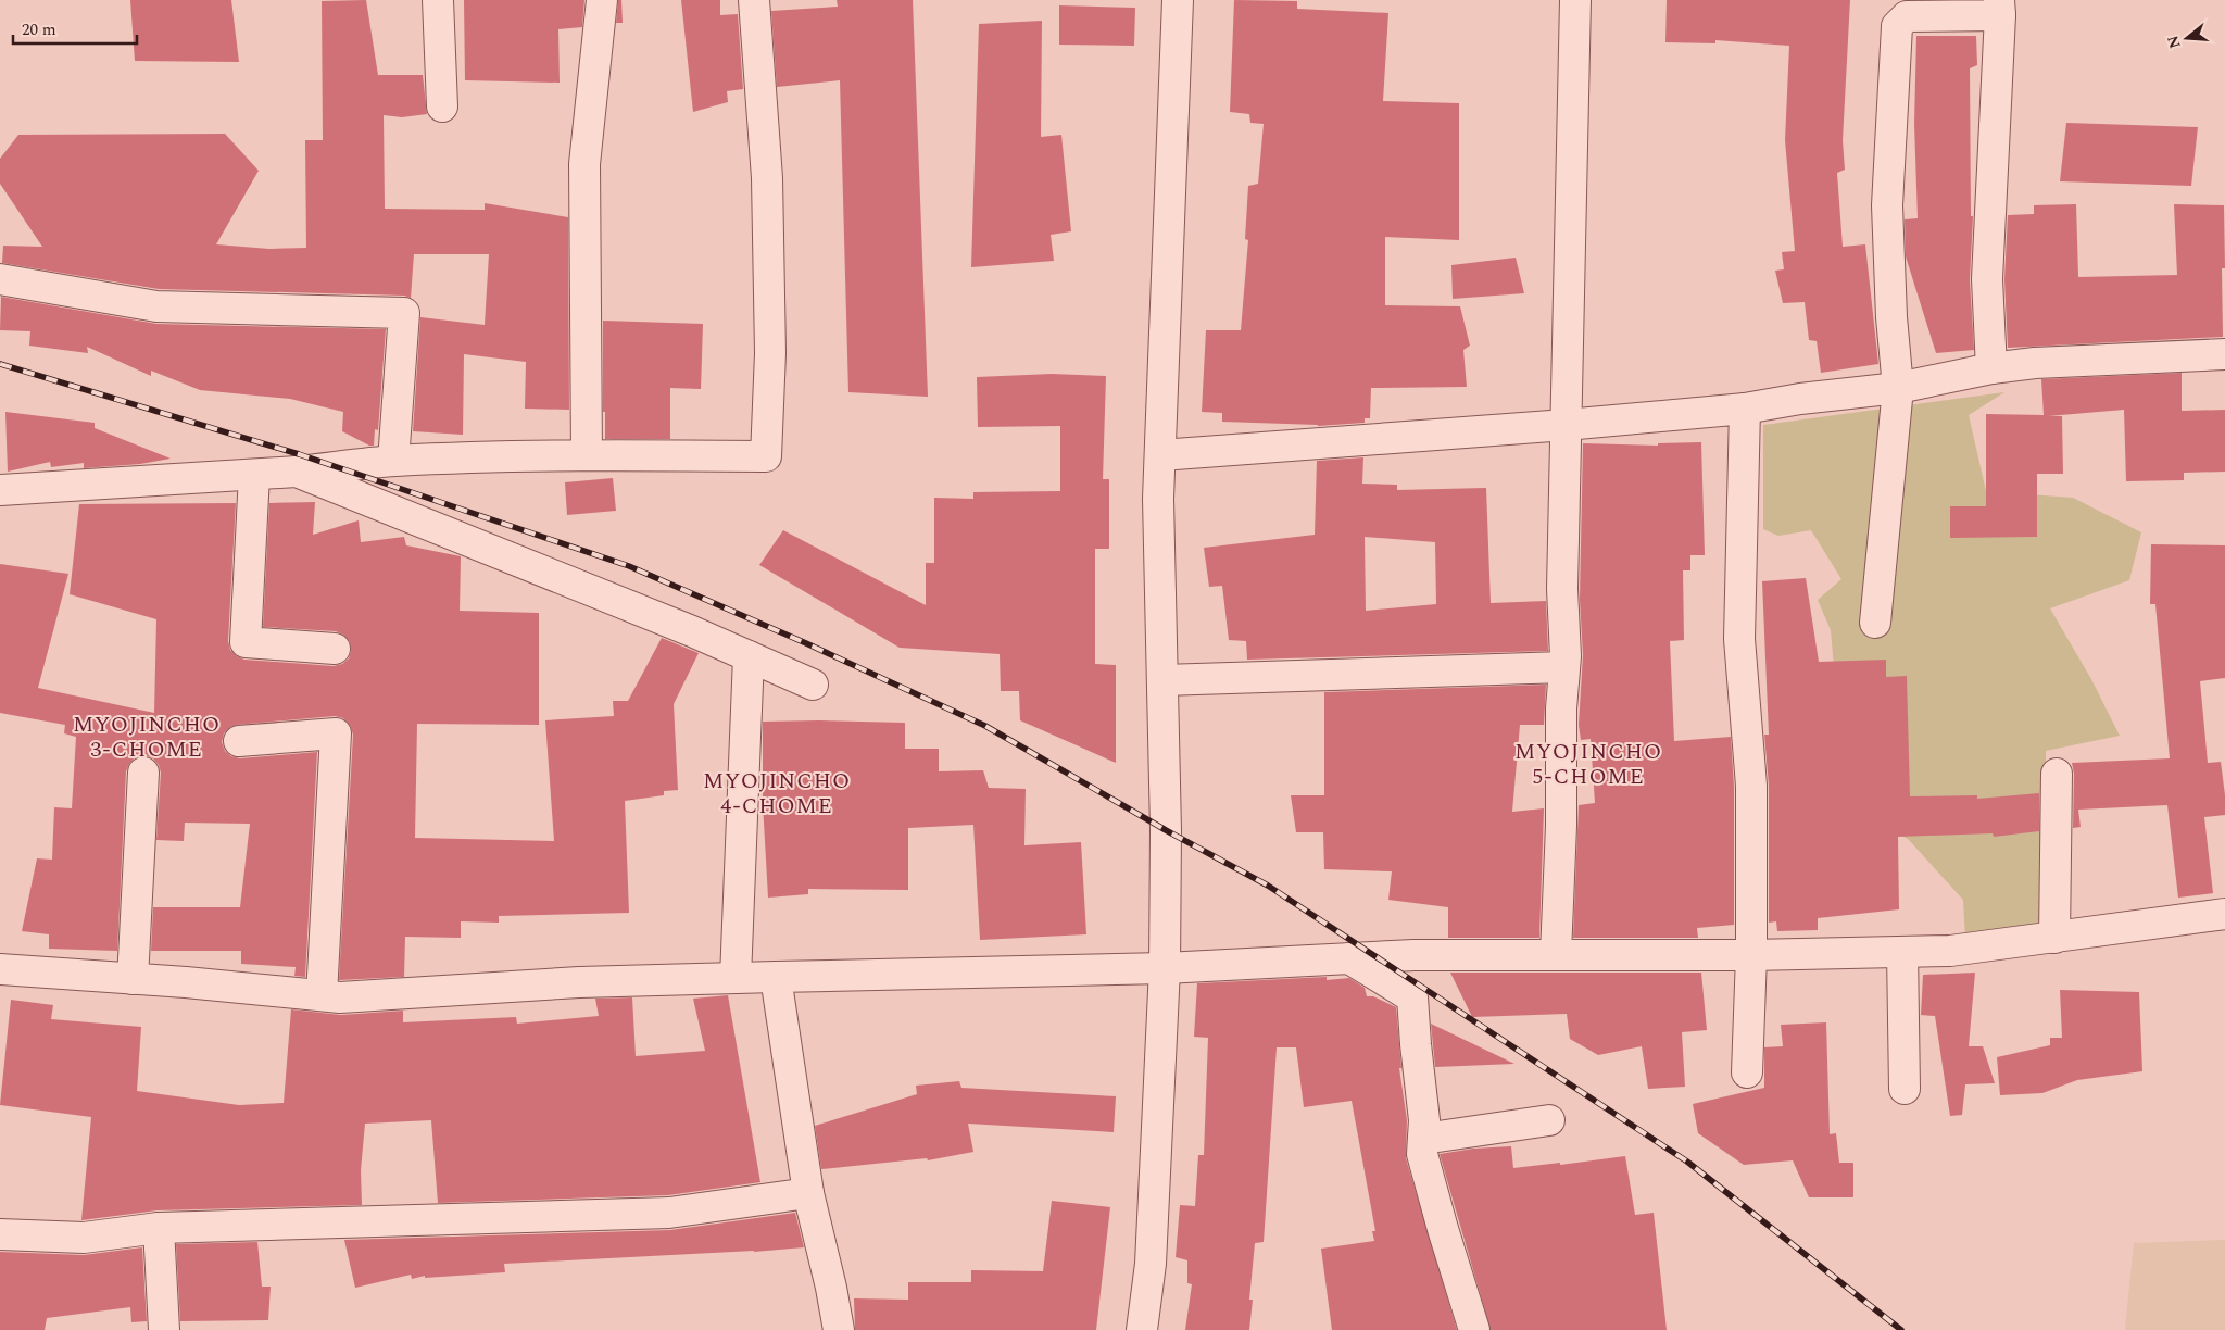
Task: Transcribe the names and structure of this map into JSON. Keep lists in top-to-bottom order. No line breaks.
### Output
{"districts":["MYOJINCHO 3-CHOME","MYOJINCHO 5-CHOME","MYOJINCHO 4-CHOME"],"scale_bar":"20 m","north":"left"}
